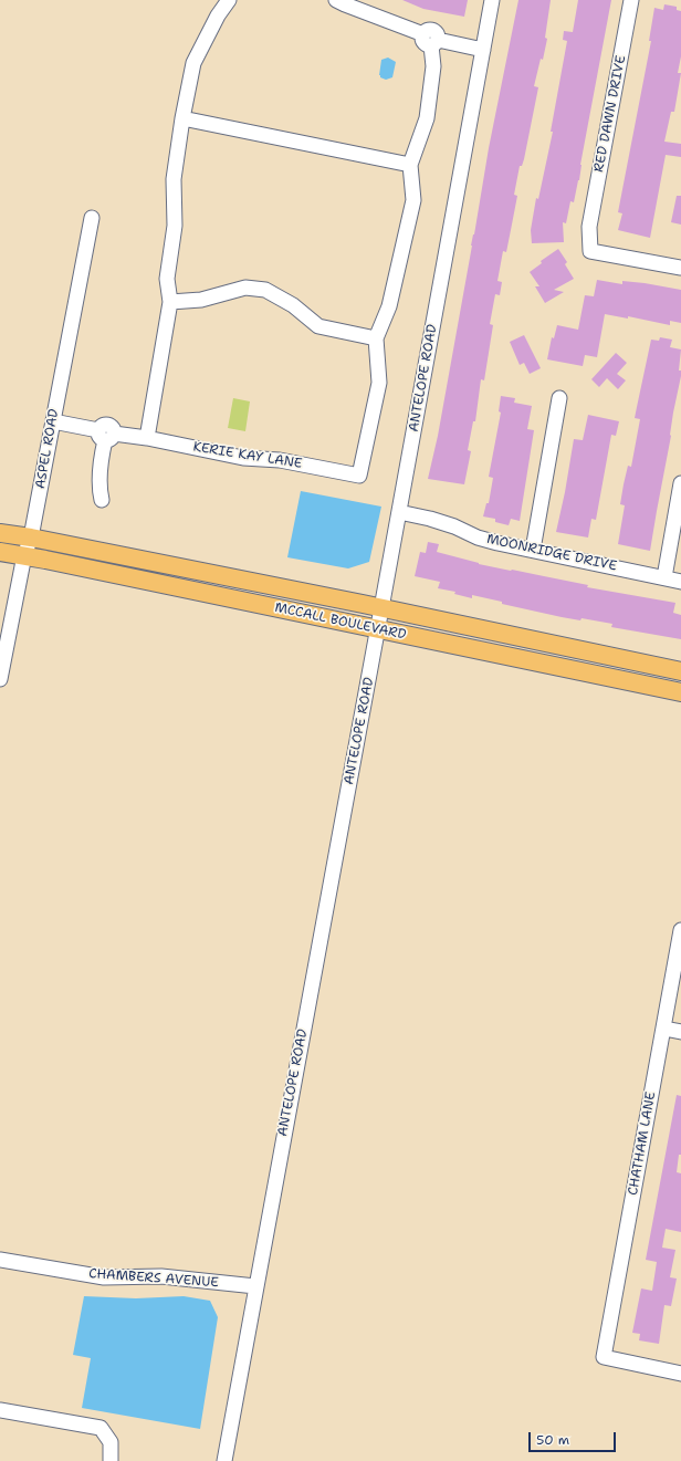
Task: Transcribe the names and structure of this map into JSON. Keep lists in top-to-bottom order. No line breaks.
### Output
{"streets":{"main road":["MCCALL BOULEVARD"],"street":["RED DAWN DRIVE","ANTELOPE ROAD","ASPEL ROAD","KERIE KAY LANE","MOONRIDGE DRIVE","CHATHAM LANE","CHAMBERS AVENUE"]},"crossings":[["ANTELOPE ROAD","MOONRIDGE DRIVE"],["ANTELOPE ROAD","MCCALL BOULEVARD"],["ANTELOPE ROAD","CHAMBERS AVENUE"],["ASPEL ROAD","MCCALL BOULEVARD"]],"scale_bar":"50 m"}
